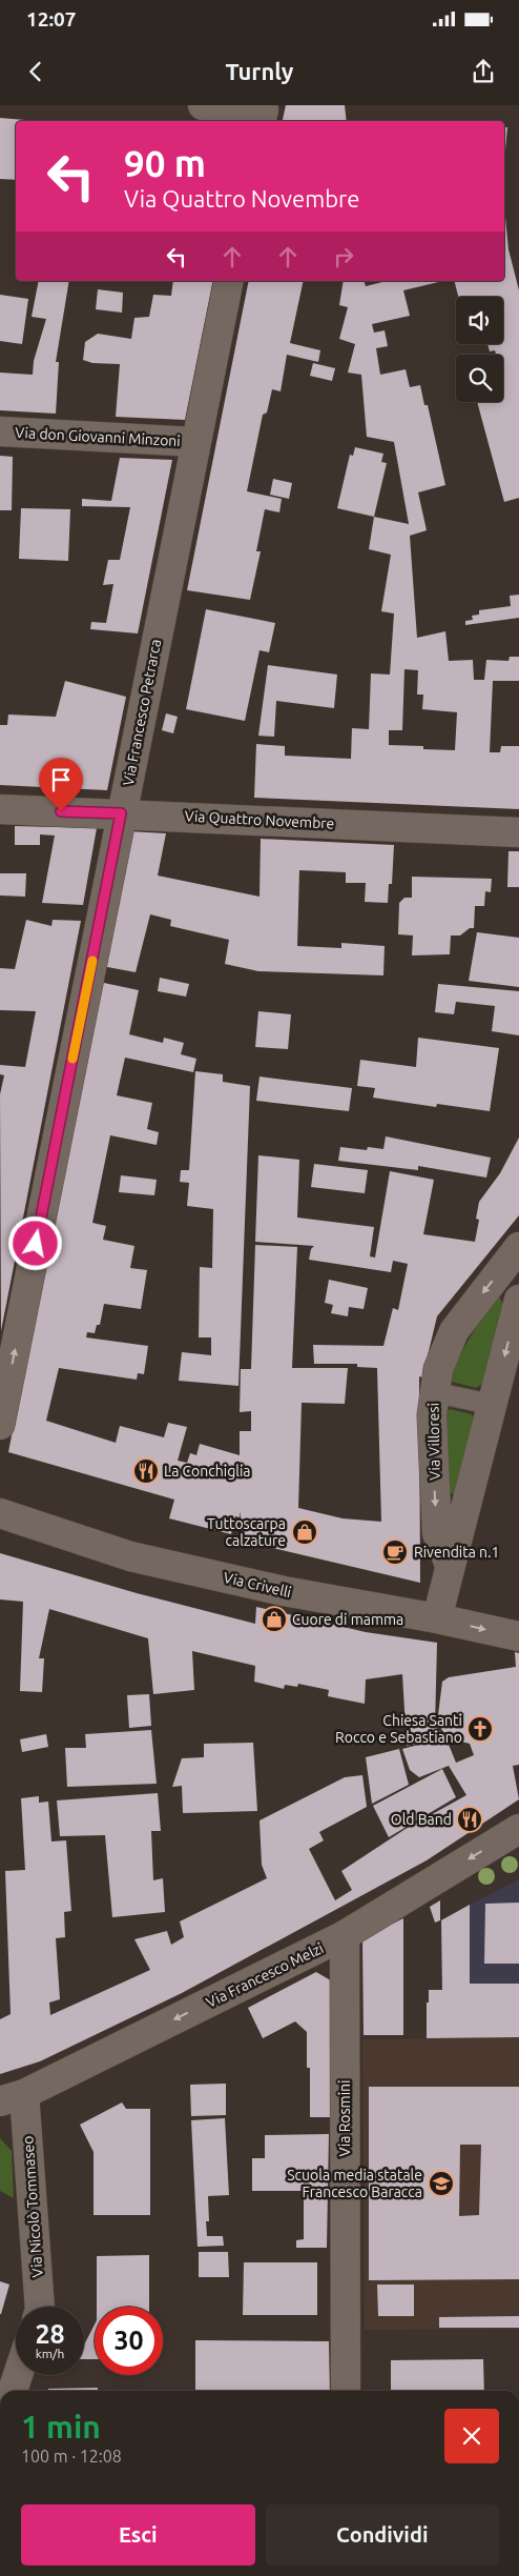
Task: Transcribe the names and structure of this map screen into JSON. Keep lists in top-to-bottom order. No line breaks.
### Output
{"streets":{"street":["Via don Giovanni Minzoni","Via Francesco Petrarca","Via Quattro Novembre","Via Villoresi","Via Crivelli","Via Francesco Melzi","Via Rosmini","Via Nicolò Tommaseo"]},"crossings":[["Via don Giovanni Minzoni","Via Francesco Petrarca"],["Via Francesco Petrarca","Via Quattro Novembre"],["Via Francesco Melzi","Via Rosmini"],["Via Francesco Melzi","Via Nicolò Tommaseo"]],"one_way":["Via Francesco Petrarca","Via Francesco Melzi"],"places":{"restaurant":["La Conchiglia","Old Band"],"shop":["Tuttoscarpa calzature","Cuore di mamma"],"cafe":["Rivendita n.1"],"church":["Chiesa Santi Rocco e Sebastiano"],"school or university":["Scuola media statale Francesco Baracca"]},"page":{"status":"12:07","header":"Turnly","turn":["90 m","Via Quattro Novembre"],"speed":"28 km/h","limit":"30","heading":["1 min","100 m · 12:08"],"buttons":["Esci","Condividi"]}}
